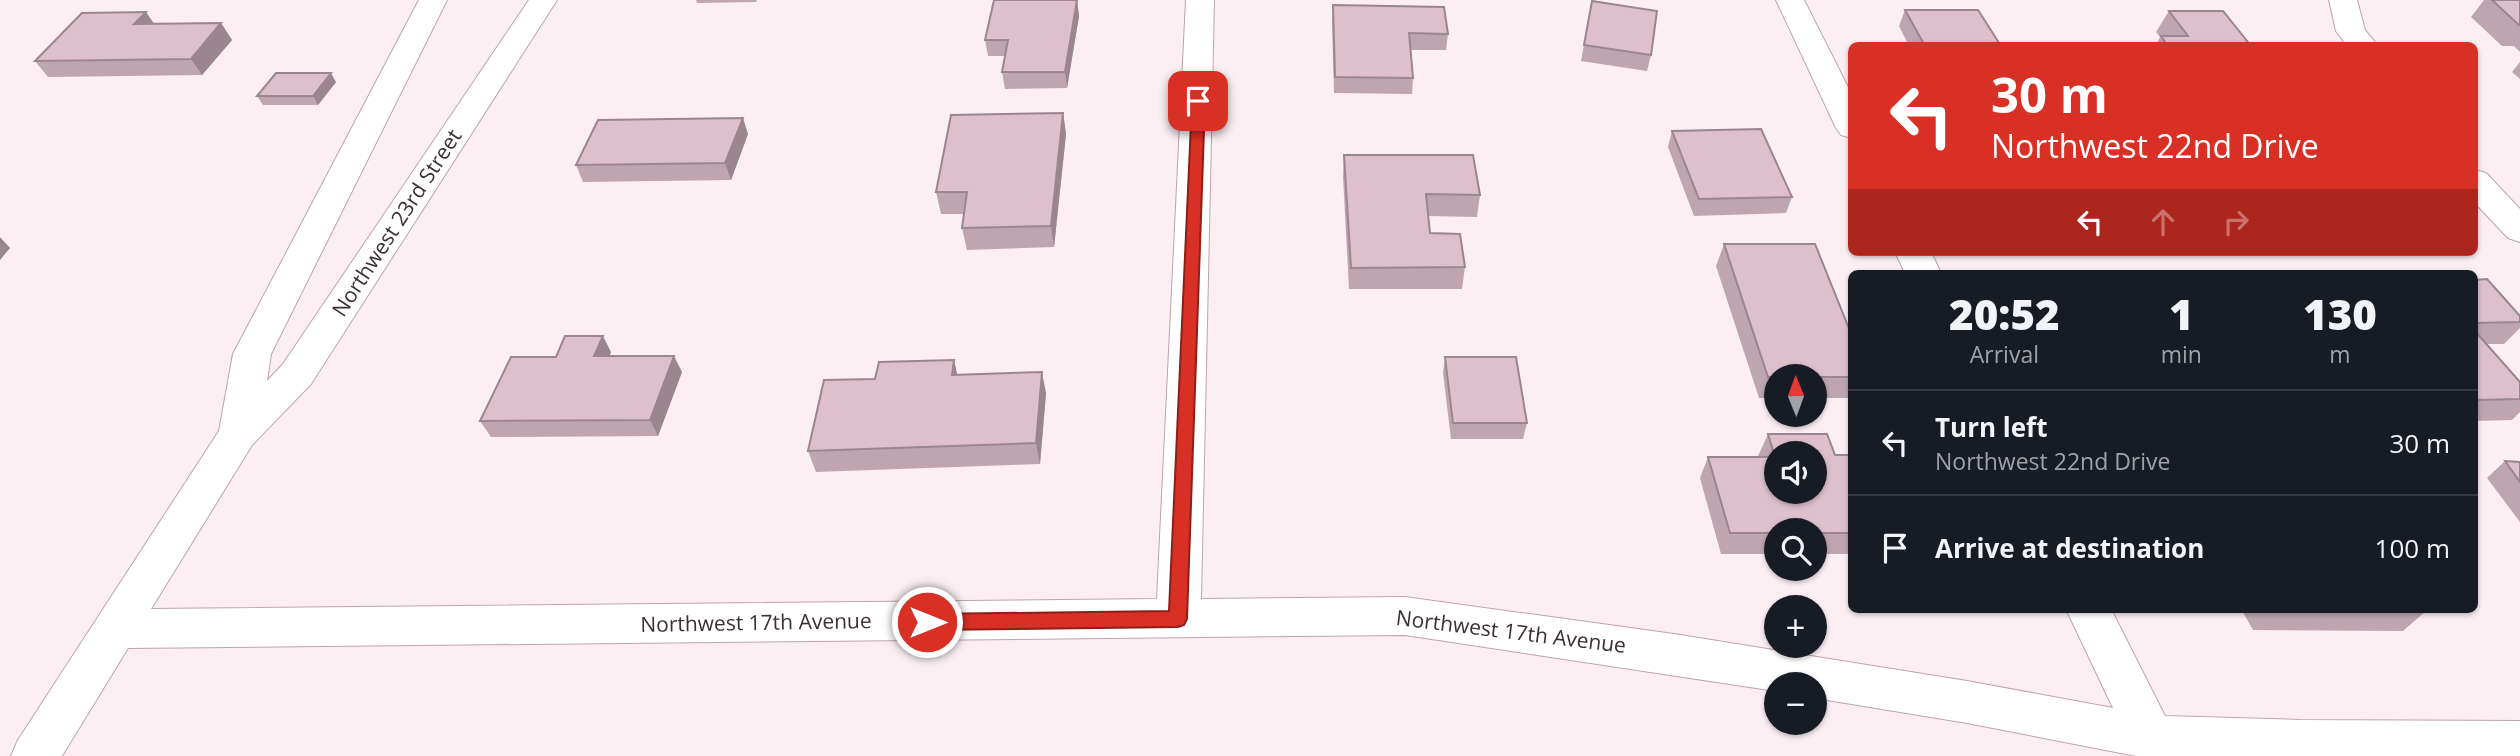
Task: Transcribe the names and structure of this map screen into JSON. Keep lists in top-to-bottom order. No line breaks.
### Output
{"streets":{"street":["Northwest 23rd Street","Northwest 17th Avenue"]},"crossings":[["Northwest 23rd Street","Northwest 17th Avenue"]],"north":"top","page":{"turn":["30 m","Northwest 22nd Drive"],"eta":["20:52","Arrival","1","min","130","m"],"map_buttons":["+","−"],"list":[{"name":"Turn left","note":"Northwest 22nd Drive","value":"30 m"},{"name":"Arrive at destination","value":"100 m"}]}}
